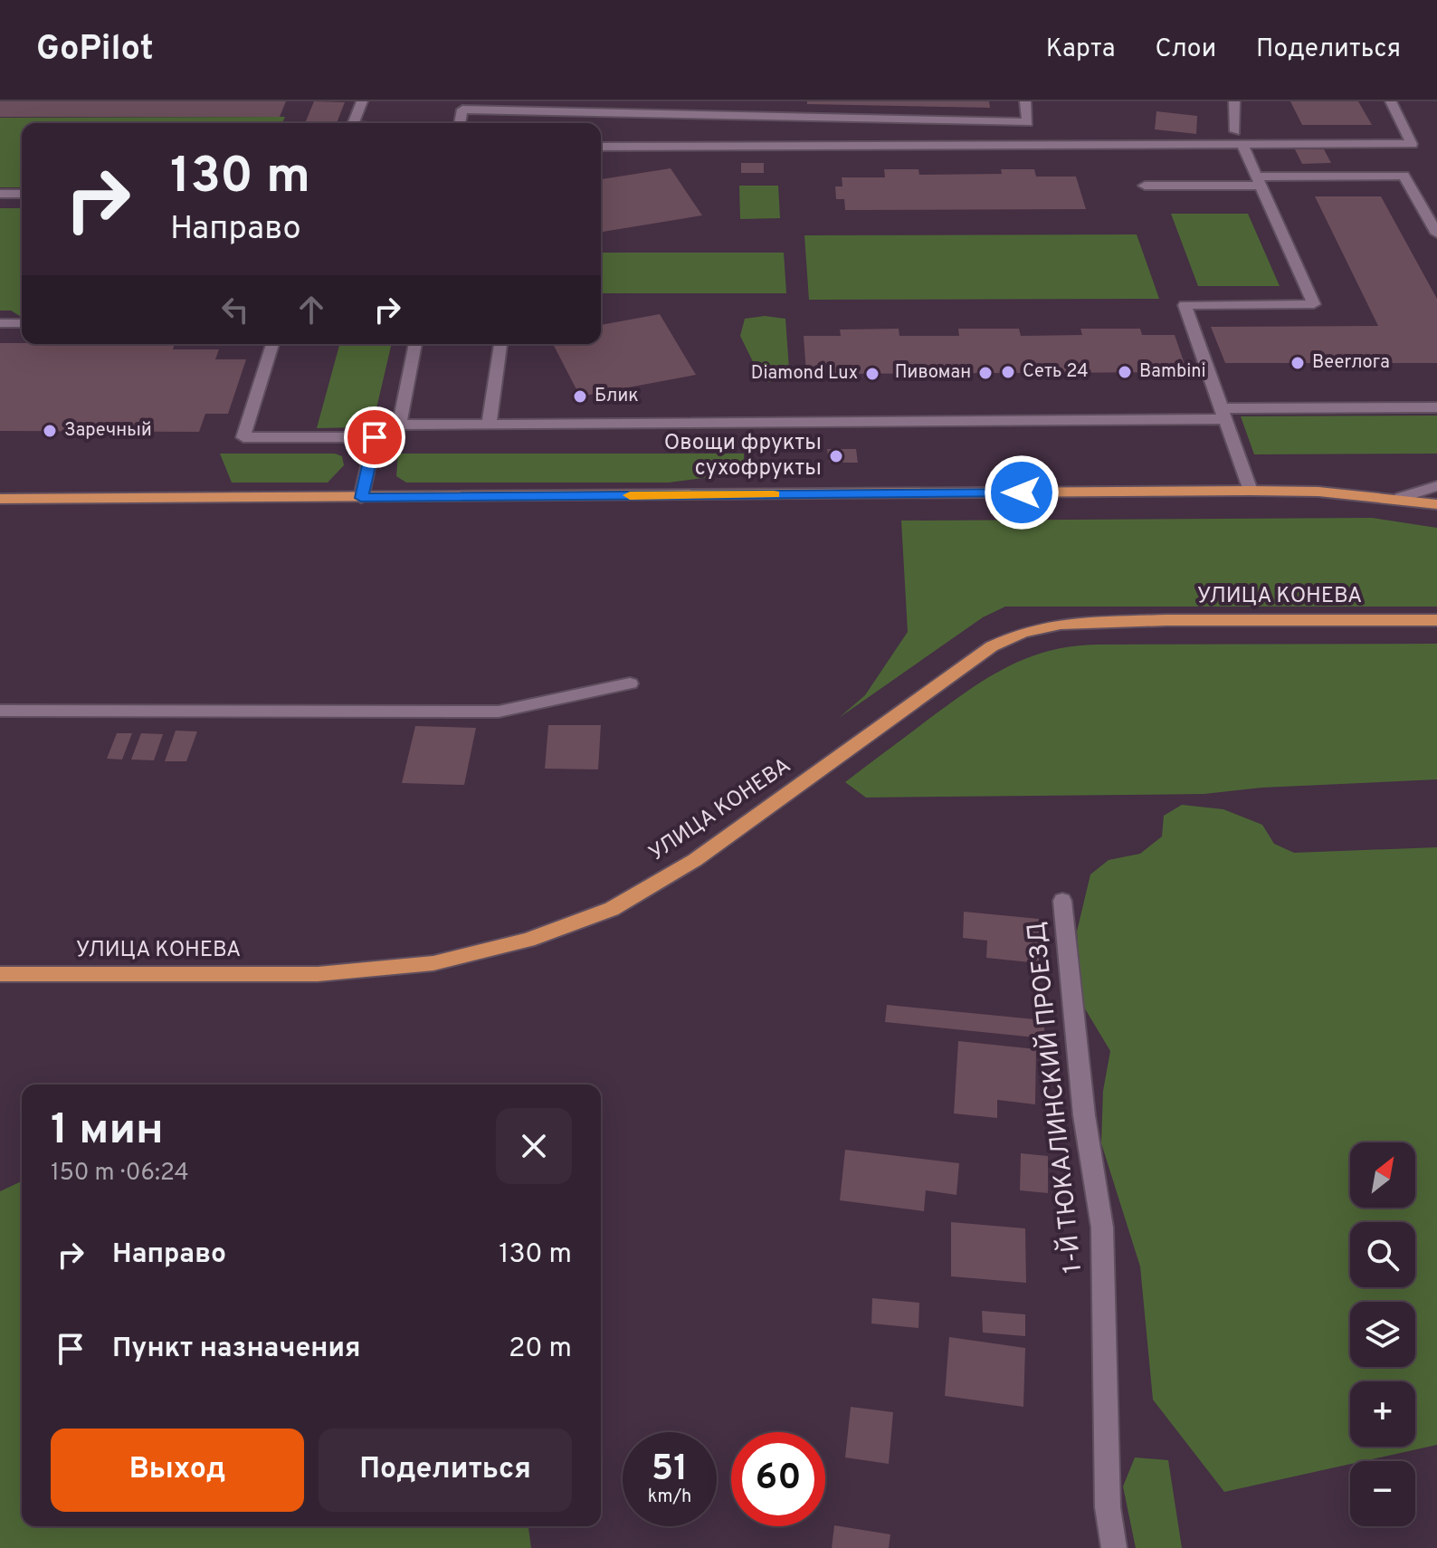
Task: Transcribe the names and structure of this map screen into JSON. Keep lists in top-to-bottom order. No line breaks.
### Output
{"streets":{"main road":["УЛИЦА КОНЕВА"],"street":["1-Й ТЮКАЛИНСКИЙ ПРОЕЗД"]},"places":["Beerлога","Сеть 24","Bambini","Пивоман","Diamond Lux","Блик","Заречный","Овощи фрукты сухофрукты"],"north":"top right","page":{"header":"GoPilot","nav":["Карта","Слои","Поделиться"],"turn":["130 m","Направо"],"heading":["1 мин","150 m · 06:24"],"map_buttons":["+","−"],"list":[{"name":"Направо","value":"130 m"},{"name":"Пункт назначения","value":"20 m"}],"buttons":["Выход","Поделиться"],"speed":"51 km/h","limit":"60"}}
